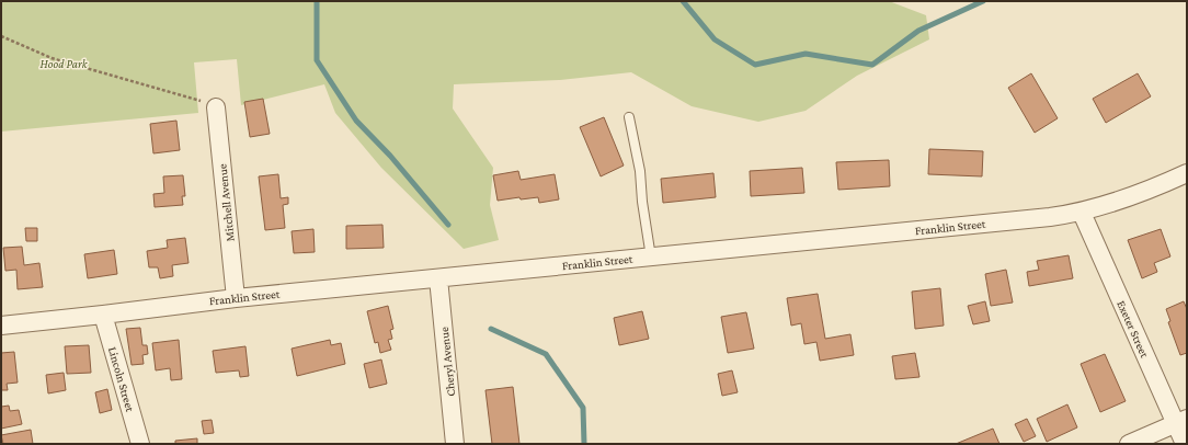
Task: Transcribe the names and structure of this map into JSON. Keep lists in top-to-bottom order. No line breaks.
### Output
{"streets":{"street":["Mitchell Avenue","Franklin Street","Exeter Street","Cheryl Avenue","Lincoln Street"]},"crossings":[["Mitchell Avenue","Franklin Street"],["Franklin Street","Exeter Street"],["Franklin Street","Cheryl Avenue"],["Franklin Street","Lincoln Street"]],"parks":["Hood Park"]}
